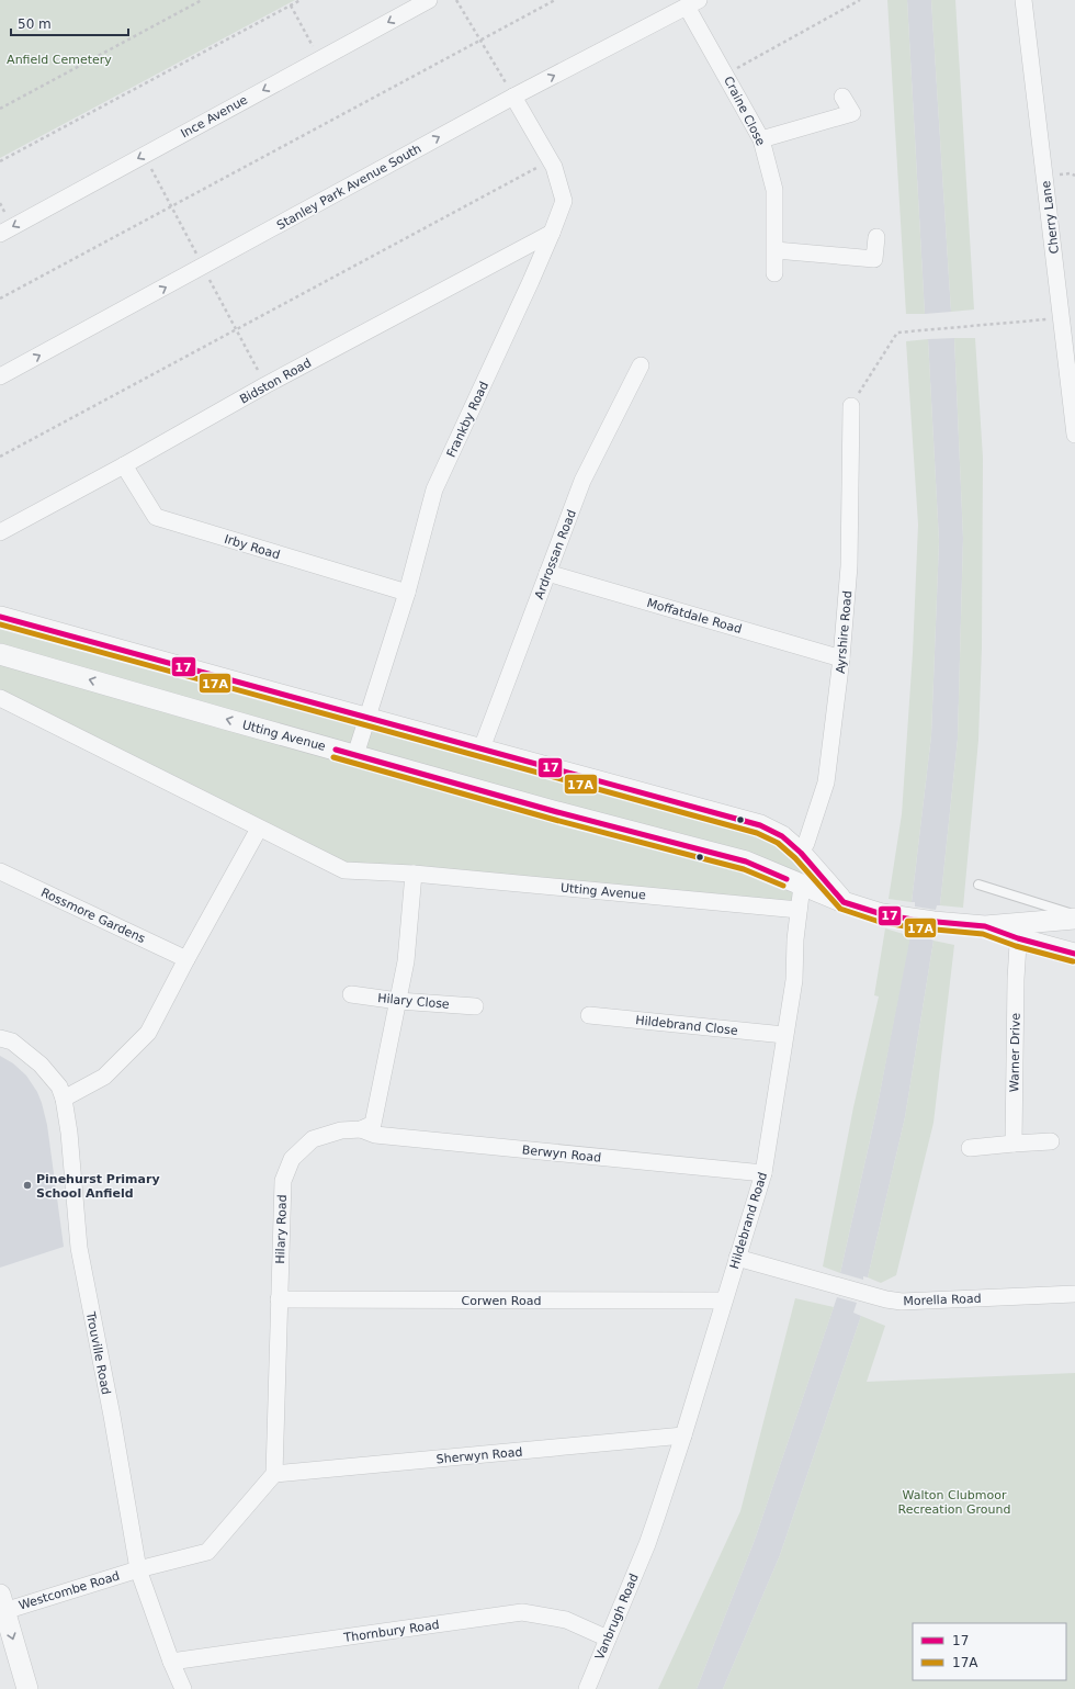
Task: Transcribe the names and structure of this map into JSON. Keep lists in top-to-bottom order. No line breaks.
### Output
{"streets":{"street":["Craine Close","Ince Avenue","Stanley Park Avenue South","Cherry Lane","Bidston Road","Frankby Road","Irby Road","Ardrossan Road","Moffatdale Road","Ayrshire Road","Utting Avenue","Rossmore Gardens","Hilary Close","Hildebrand Close","Warner Drive","Berwyn Road","Hildebrand Road","Hilary Road","Morella Road","Corwen Road","Trouville Road","Sherwyn Road","Westcombe Road","Vanbrugh Road","Thornbury Road"]},"crossings":[["Craine Close","Stanley Park Avenue South"],["Stanley Park Avenue South","Frankby Road"],["Bidston Road","Frankby Road"],["Bidston Road","Irby Road"],["Frankby Road","Irby Road"],["Frankby Road","Utting Avenue"],["Ardrossan Road","Moffatdale Road"],["Ardrossan Road","Utting Avenue"],["Moffatdale Road","Ayrshire Road"],["Ayrshire Road","Utting Avenue"],["Ayrshire Road","Hildebrand Road"],["Utting Avenue","Warner Drive"],["Utting Avenue","Hildebrand Road"],["Hildebrand Close","Hildebrand Road"],["Berwyn Road","Hildebrand Road"],["Berwyn Road","Hilary Road"],["Hildebrand Road","Morella Road"],["Hildebrand Road","Corwen Road"],["Hildebrand Road","Sherwyn Road"],["Hildebrand Road","Vanbrugh Road"],["Hilary Road","Corwen Road"],["Hilary Road","Sherwyn Road"],["Trouville Road","Westcombe Road"],["Trouville Road","Thornbury Road"],["Vanbrugh Road","Thornbury Road"]],"one_way":["Ince Avenue","Stanley Park Avenue South"],"parks":["Anfield Cemetery","Walton Clubmoor Recreation Ground"],"places":["Pinehurst Primary School Anfield"],"lines":["transit line 17","transit line 17A"],"legend":["17","17A"],"scale_bar":"50 m"}
